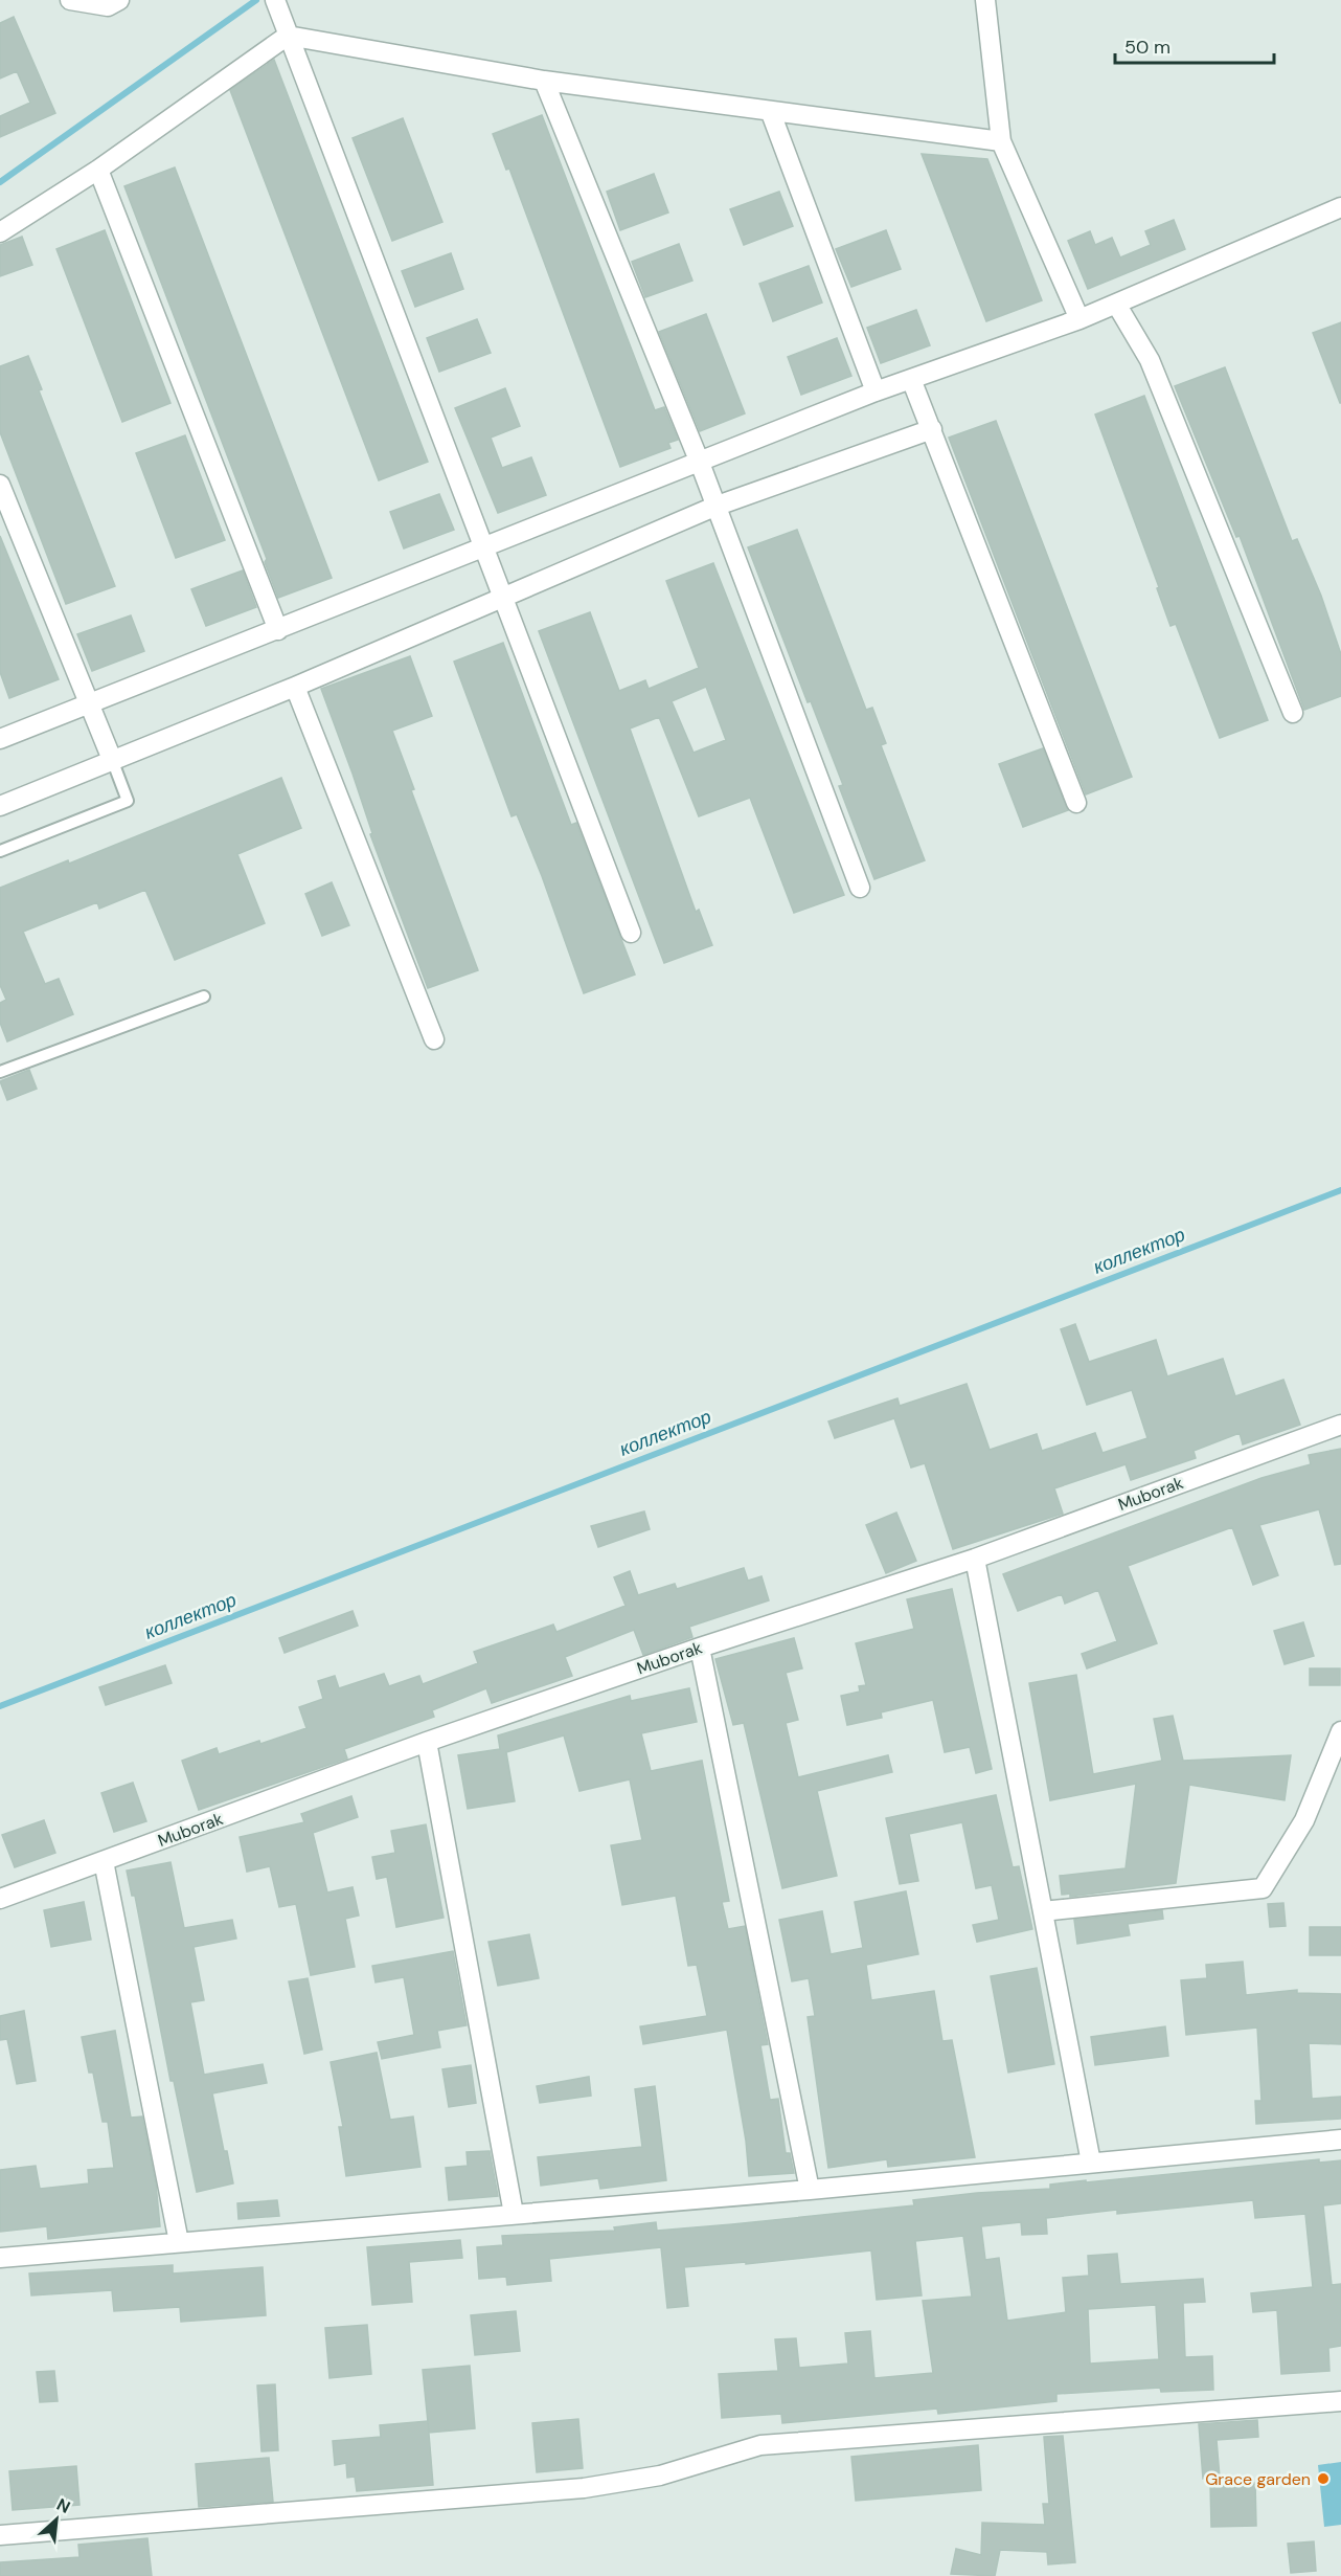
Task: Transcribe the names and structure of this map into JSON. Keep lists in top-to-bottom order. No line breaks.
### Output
{"streets":{"street":["Muborak"]},"water":["коллектор"],"places":["Grace garden"],"scale_bar":"50 m","north":"top right"}
